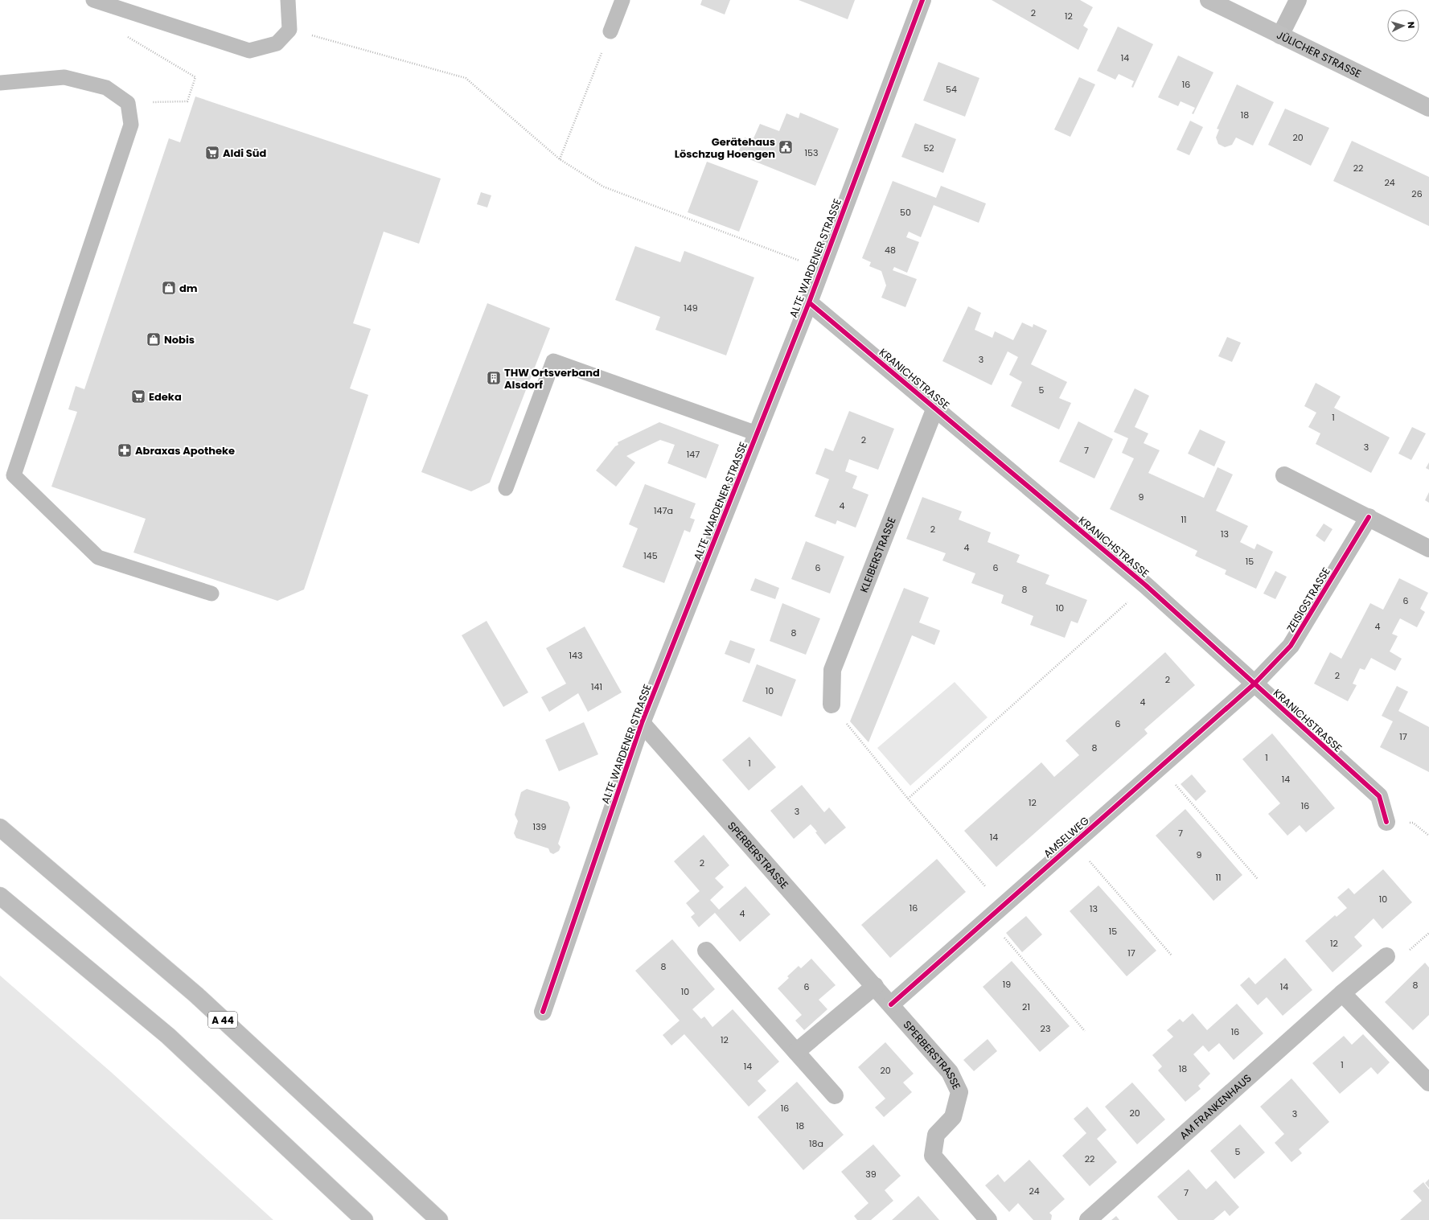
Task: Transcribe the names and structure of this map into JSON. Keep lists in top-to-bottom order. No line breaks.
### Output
{"streets":{"main road":["JÜLICHER STRASSE","ALTE WARDENER STRASSE","KRANICHSTRASSE","KLEIBERSTRASSE","ZEISIGSTRASSE","AMSELWEG","SPERBERSTRASSE","A 44","AM FRANKENHAUS"]},"crossings":[["ALTE WARDENER STRASSE","KRANICHSTRASSE"],["ALTE WARDENER STRASSE","SPERBERSTRASSE"],["KRANICHSTRASSE","KLEIBERSTRASSE"],["KRANICHSTRASSE","ZEISIGSTRASSE"],["KRANICHSTRASSE","AMSELWEG"],["ZEISIGSTRASSE","AMSELWEG"],["AMSELWEG","SPERBERSTRASSE"]],"places":{"public building":["Gerätehaus Löschzug Hoengen"],"supermarket":["Aldi Süd","Edeka"],"shop":["dm","Nobis"],"building":["THW Ortsverband Alsdorf"],"pharmacy":["Abraxas Apotheke"]},"house_numbers":["2","12","14","16","54","18","20","52","153","22","24","26","50","48","149","3","5","1","2","3","7","147","9","4","147a","11","2","13","4","145","15","6","6","8","6","10","4","8","143","2","2","141","10","4","6","17","8","1","1","14","12","16","3","139","7","14","9","2","11","10","16","13","4","15","12","17","8","19","8","6","14","10","21","23","16","12","1","14","18","20","16","20","3","18","18a","5","22","39","24","7"],"north":"right"}
